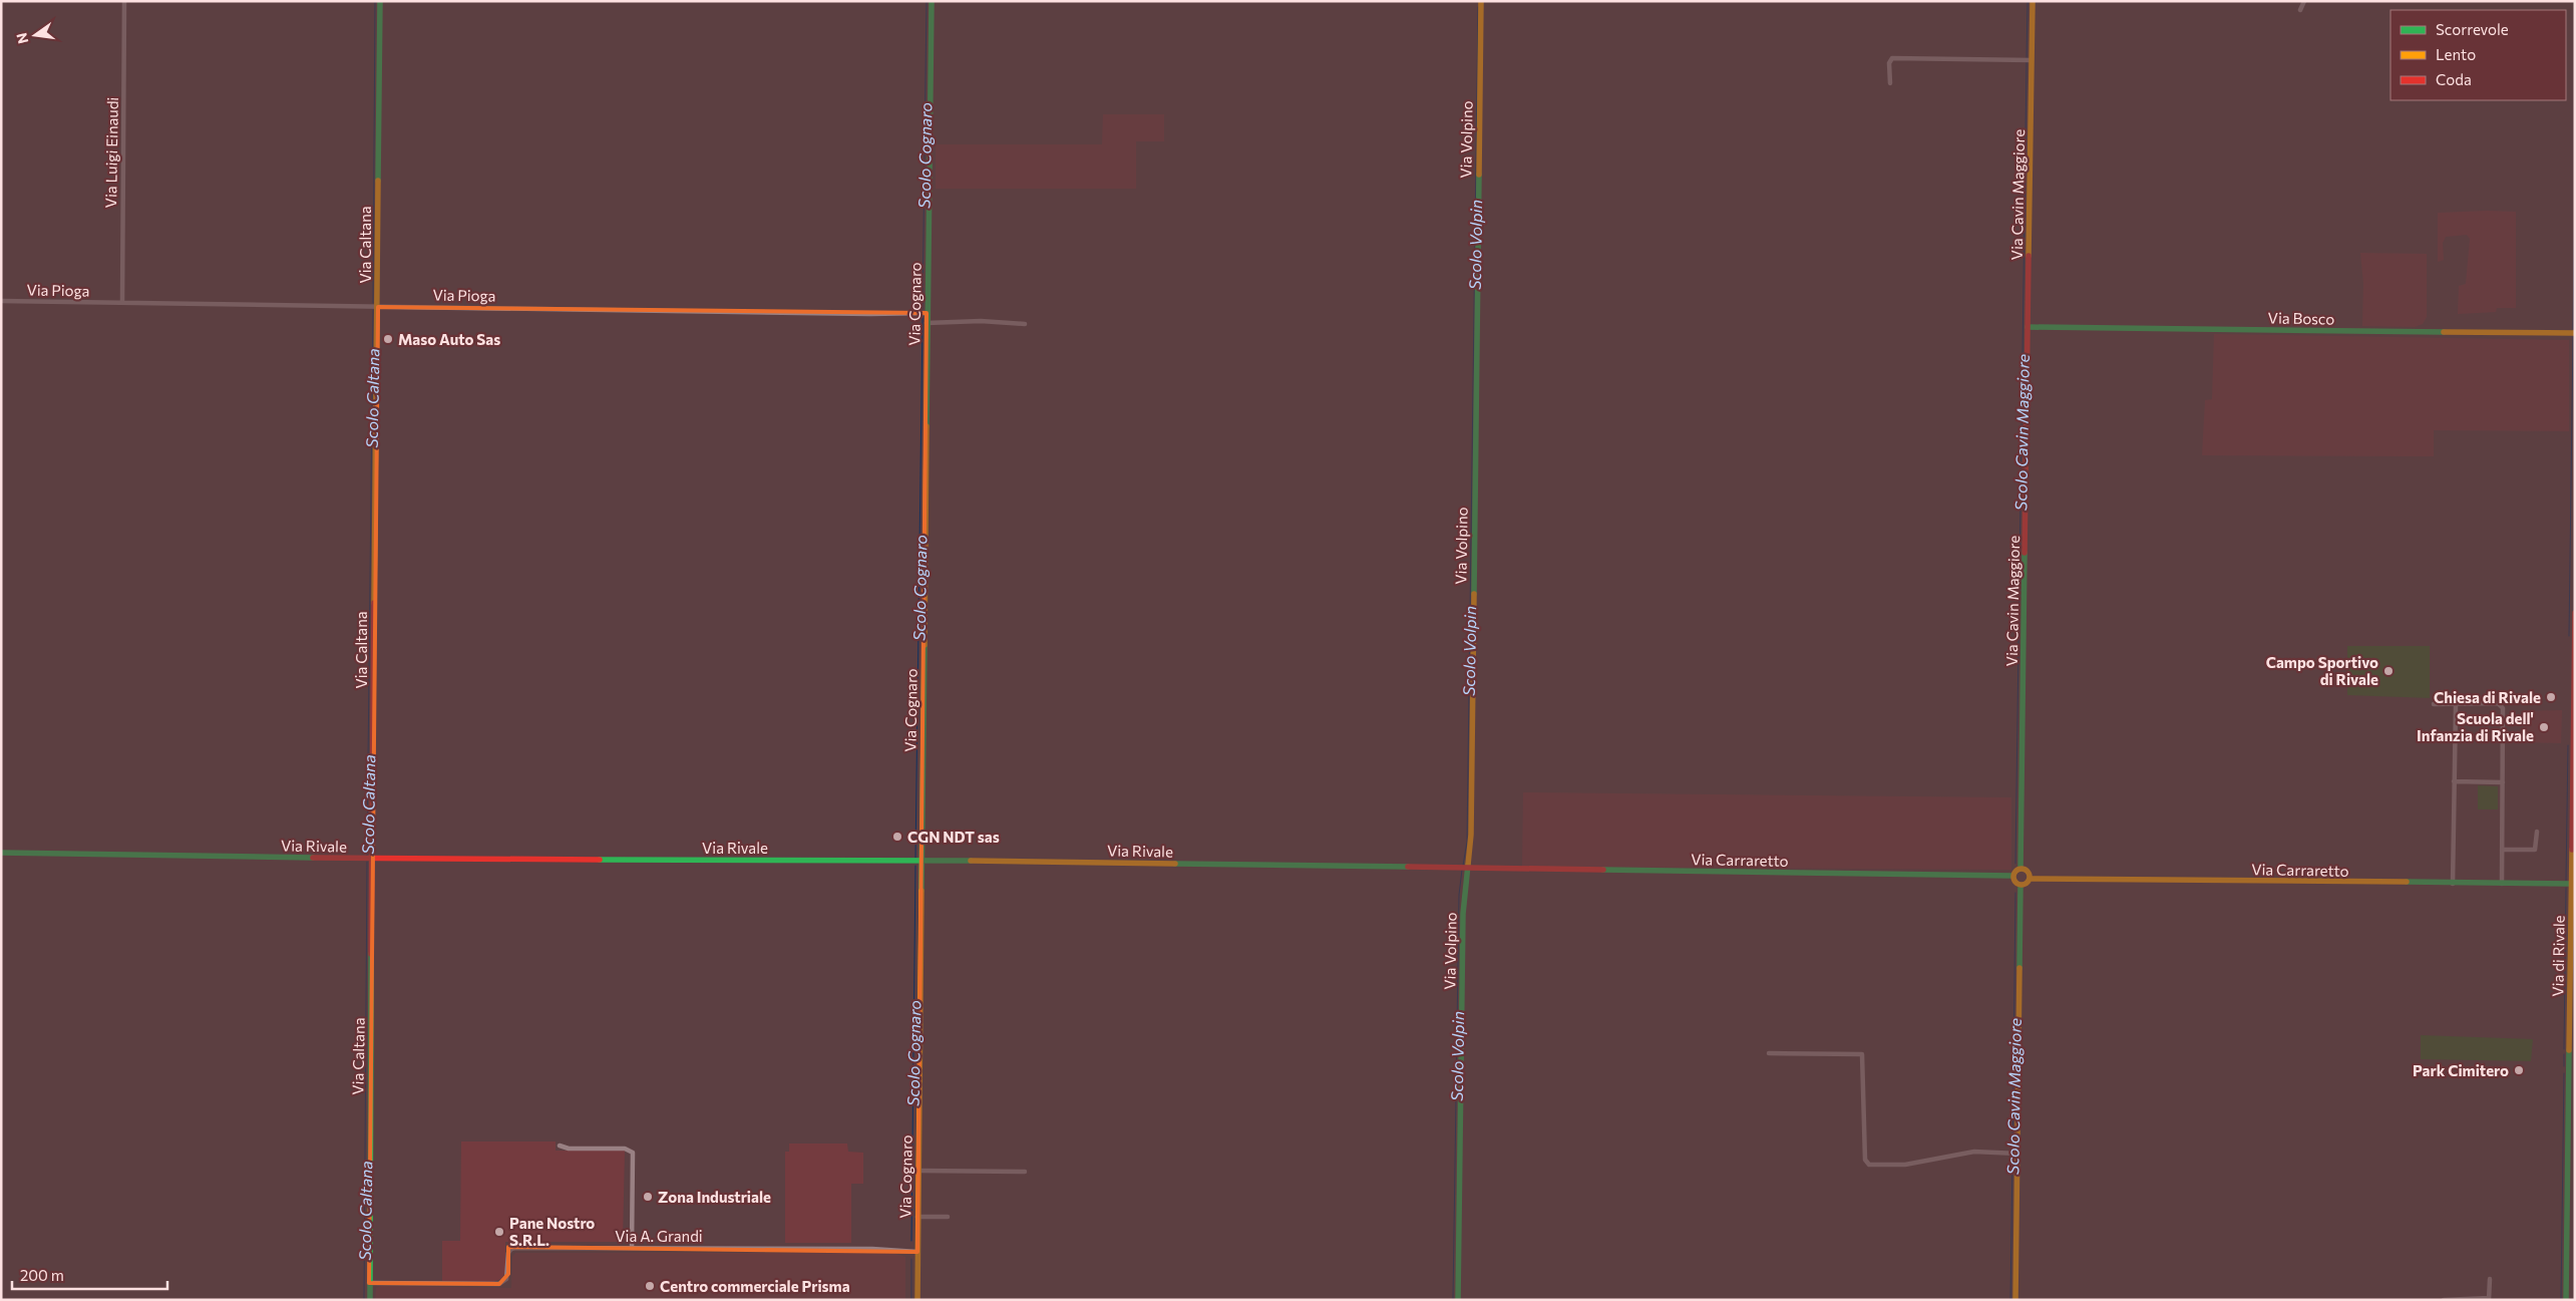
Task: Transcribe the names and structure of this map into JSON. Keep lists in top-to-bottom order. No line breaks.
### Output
{"streets":{"street":["Via Volpino","Via Luigi Einaudi","Via Cavin Maggiore","Via Caltana","Via Pioga","Via Cognaro","Via Bosco","Via Rivale","Via Carraretto","Via di Rivale","Via A. Grandi"]},"crossings":[["Via Volpino","Via Rivale"],["Via Volpino","Via Carraretto"],["Via Luigi Einaudi","Via Pioga"],["Via Cavin Maggiore","Via Bosco"],["Via Cavin Maggiore","Via Carraretto"],["Via Caltana","Via Pioga"],["Via Caltana","Via Rivale"],["Via Caltana","Via A. Grandi"],["Via Pioga","Via Cognaro"],["Via Cognaro","Via Rivale"],["Via Cognaro","Via A. Grandi"],["Via Rivale","Via Carraretto"],["Via Carraretto","Via di Rivale"]],"water":["Scolo Cognaro","Scolo Volpin","Scolo Caltana","Scolo Cavin Maggiore"],"places":["Maso Auto Sas","Campo Sportivo di Rivale","Chiesa di Rivale","Scuola dell' Infanzia di Rivale","CGN NDT sas","Park Cimitero","Zona Industriale","Pane Nostro S.R.L.","Centro commerciale Prisma"],"legend":["Scorrevole","Lento","Coda"],"scale_bar":"200 m","north":"left"}
